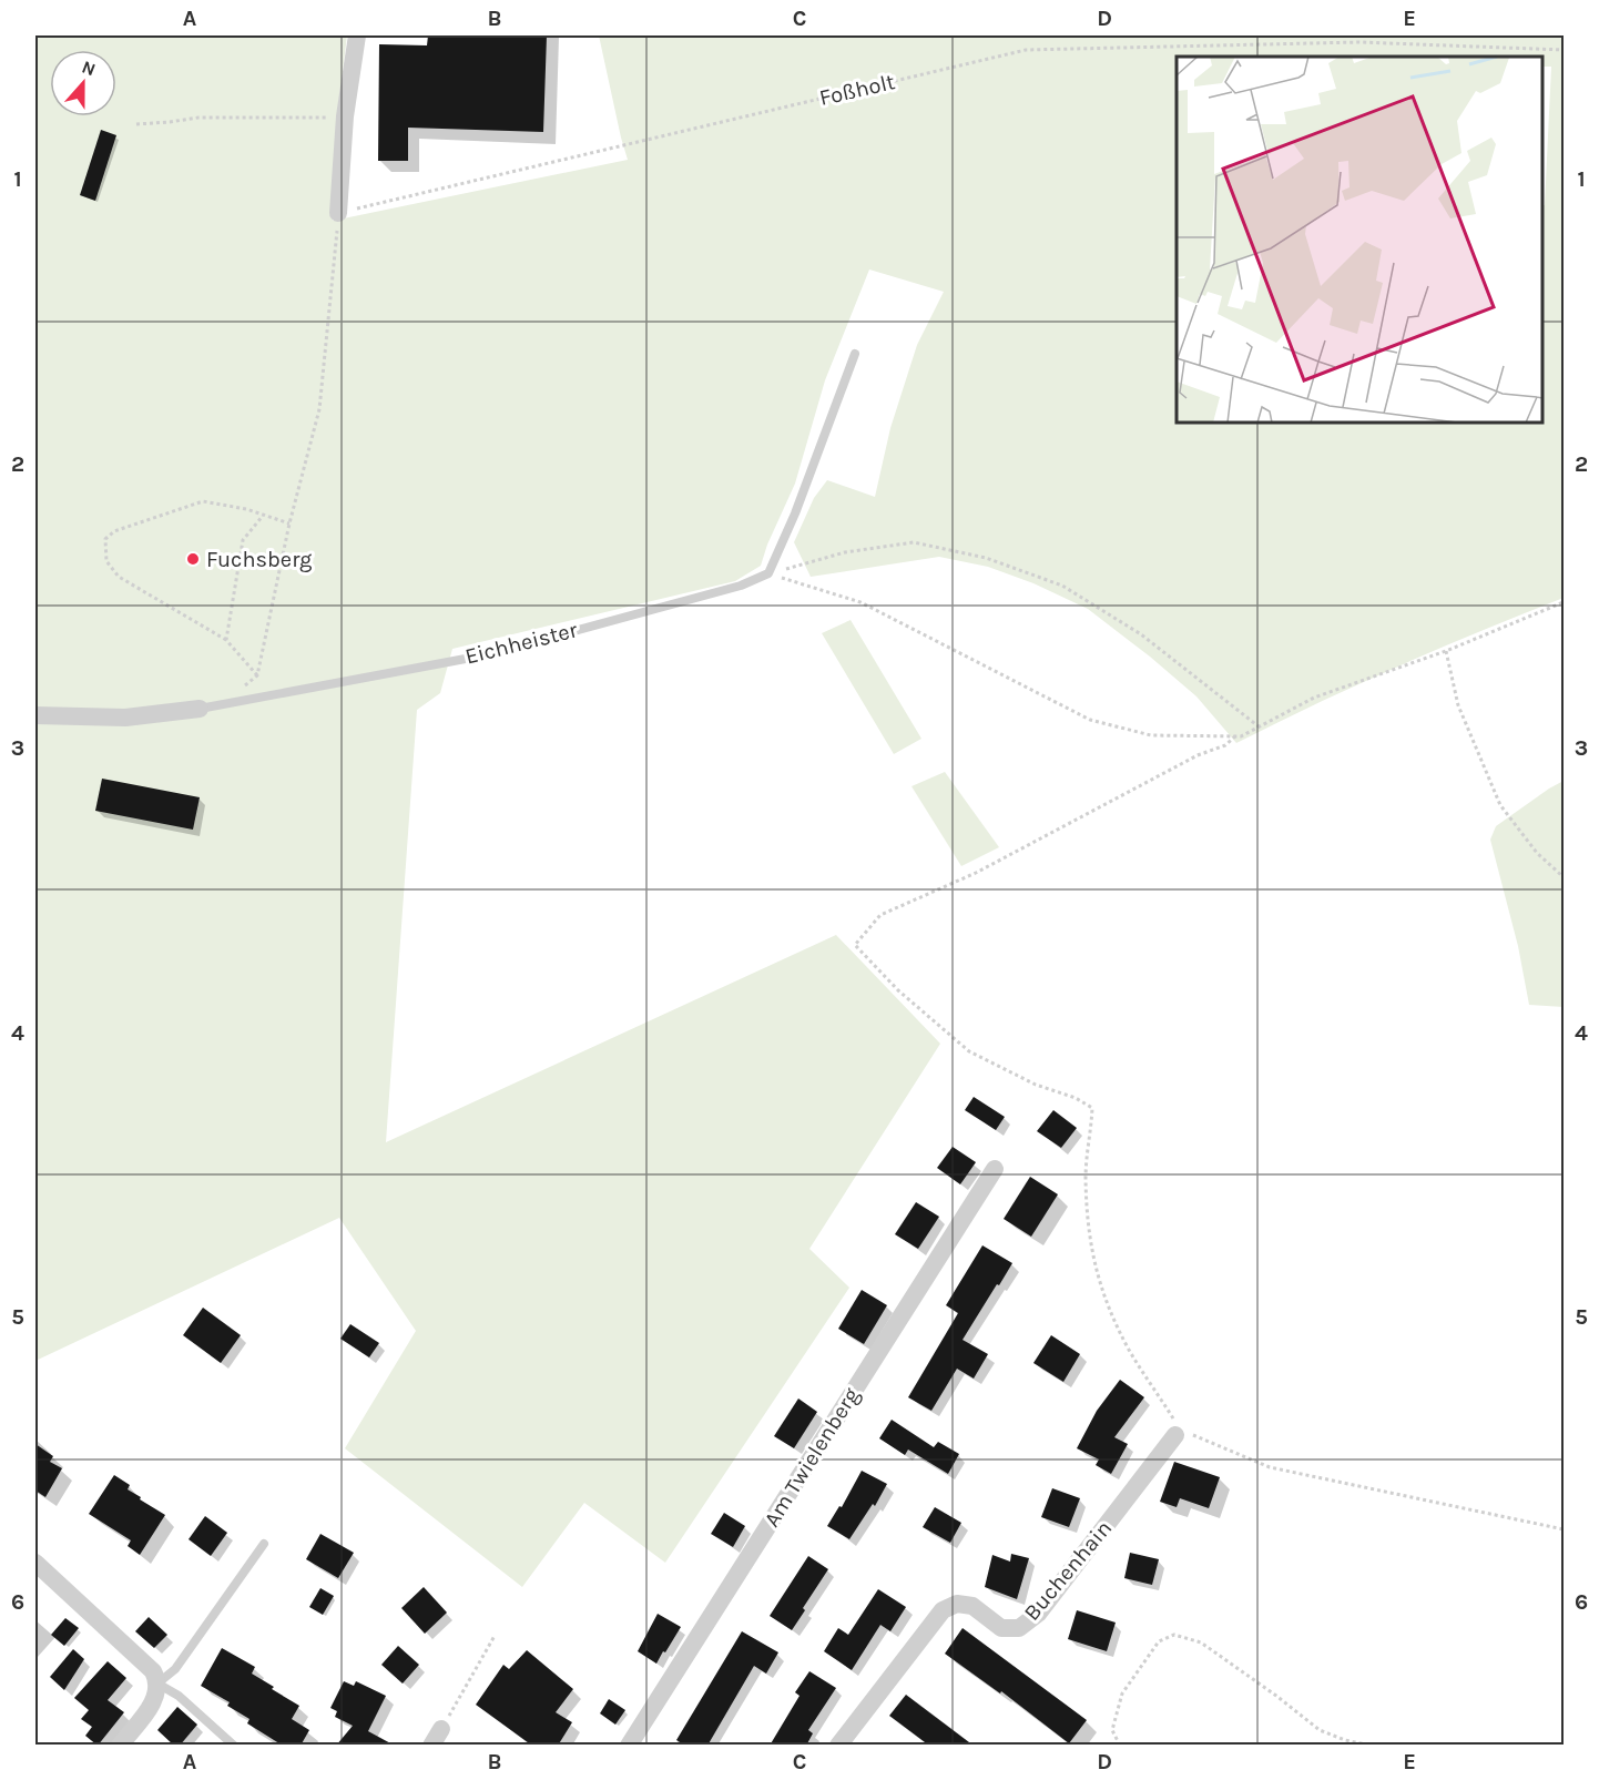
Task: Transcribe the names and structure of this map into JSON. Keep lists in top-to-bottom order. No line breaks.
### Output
{"streets":{"street":["Eichheister","Am Twielenberg","Buchenhain"],"path":["Foßholt"]},"places":["Fuchsberg"],"north":"top","grid":{"columns":["A","B","C","D","E"],"rows":["1","2","3","4","5","6"]}}
